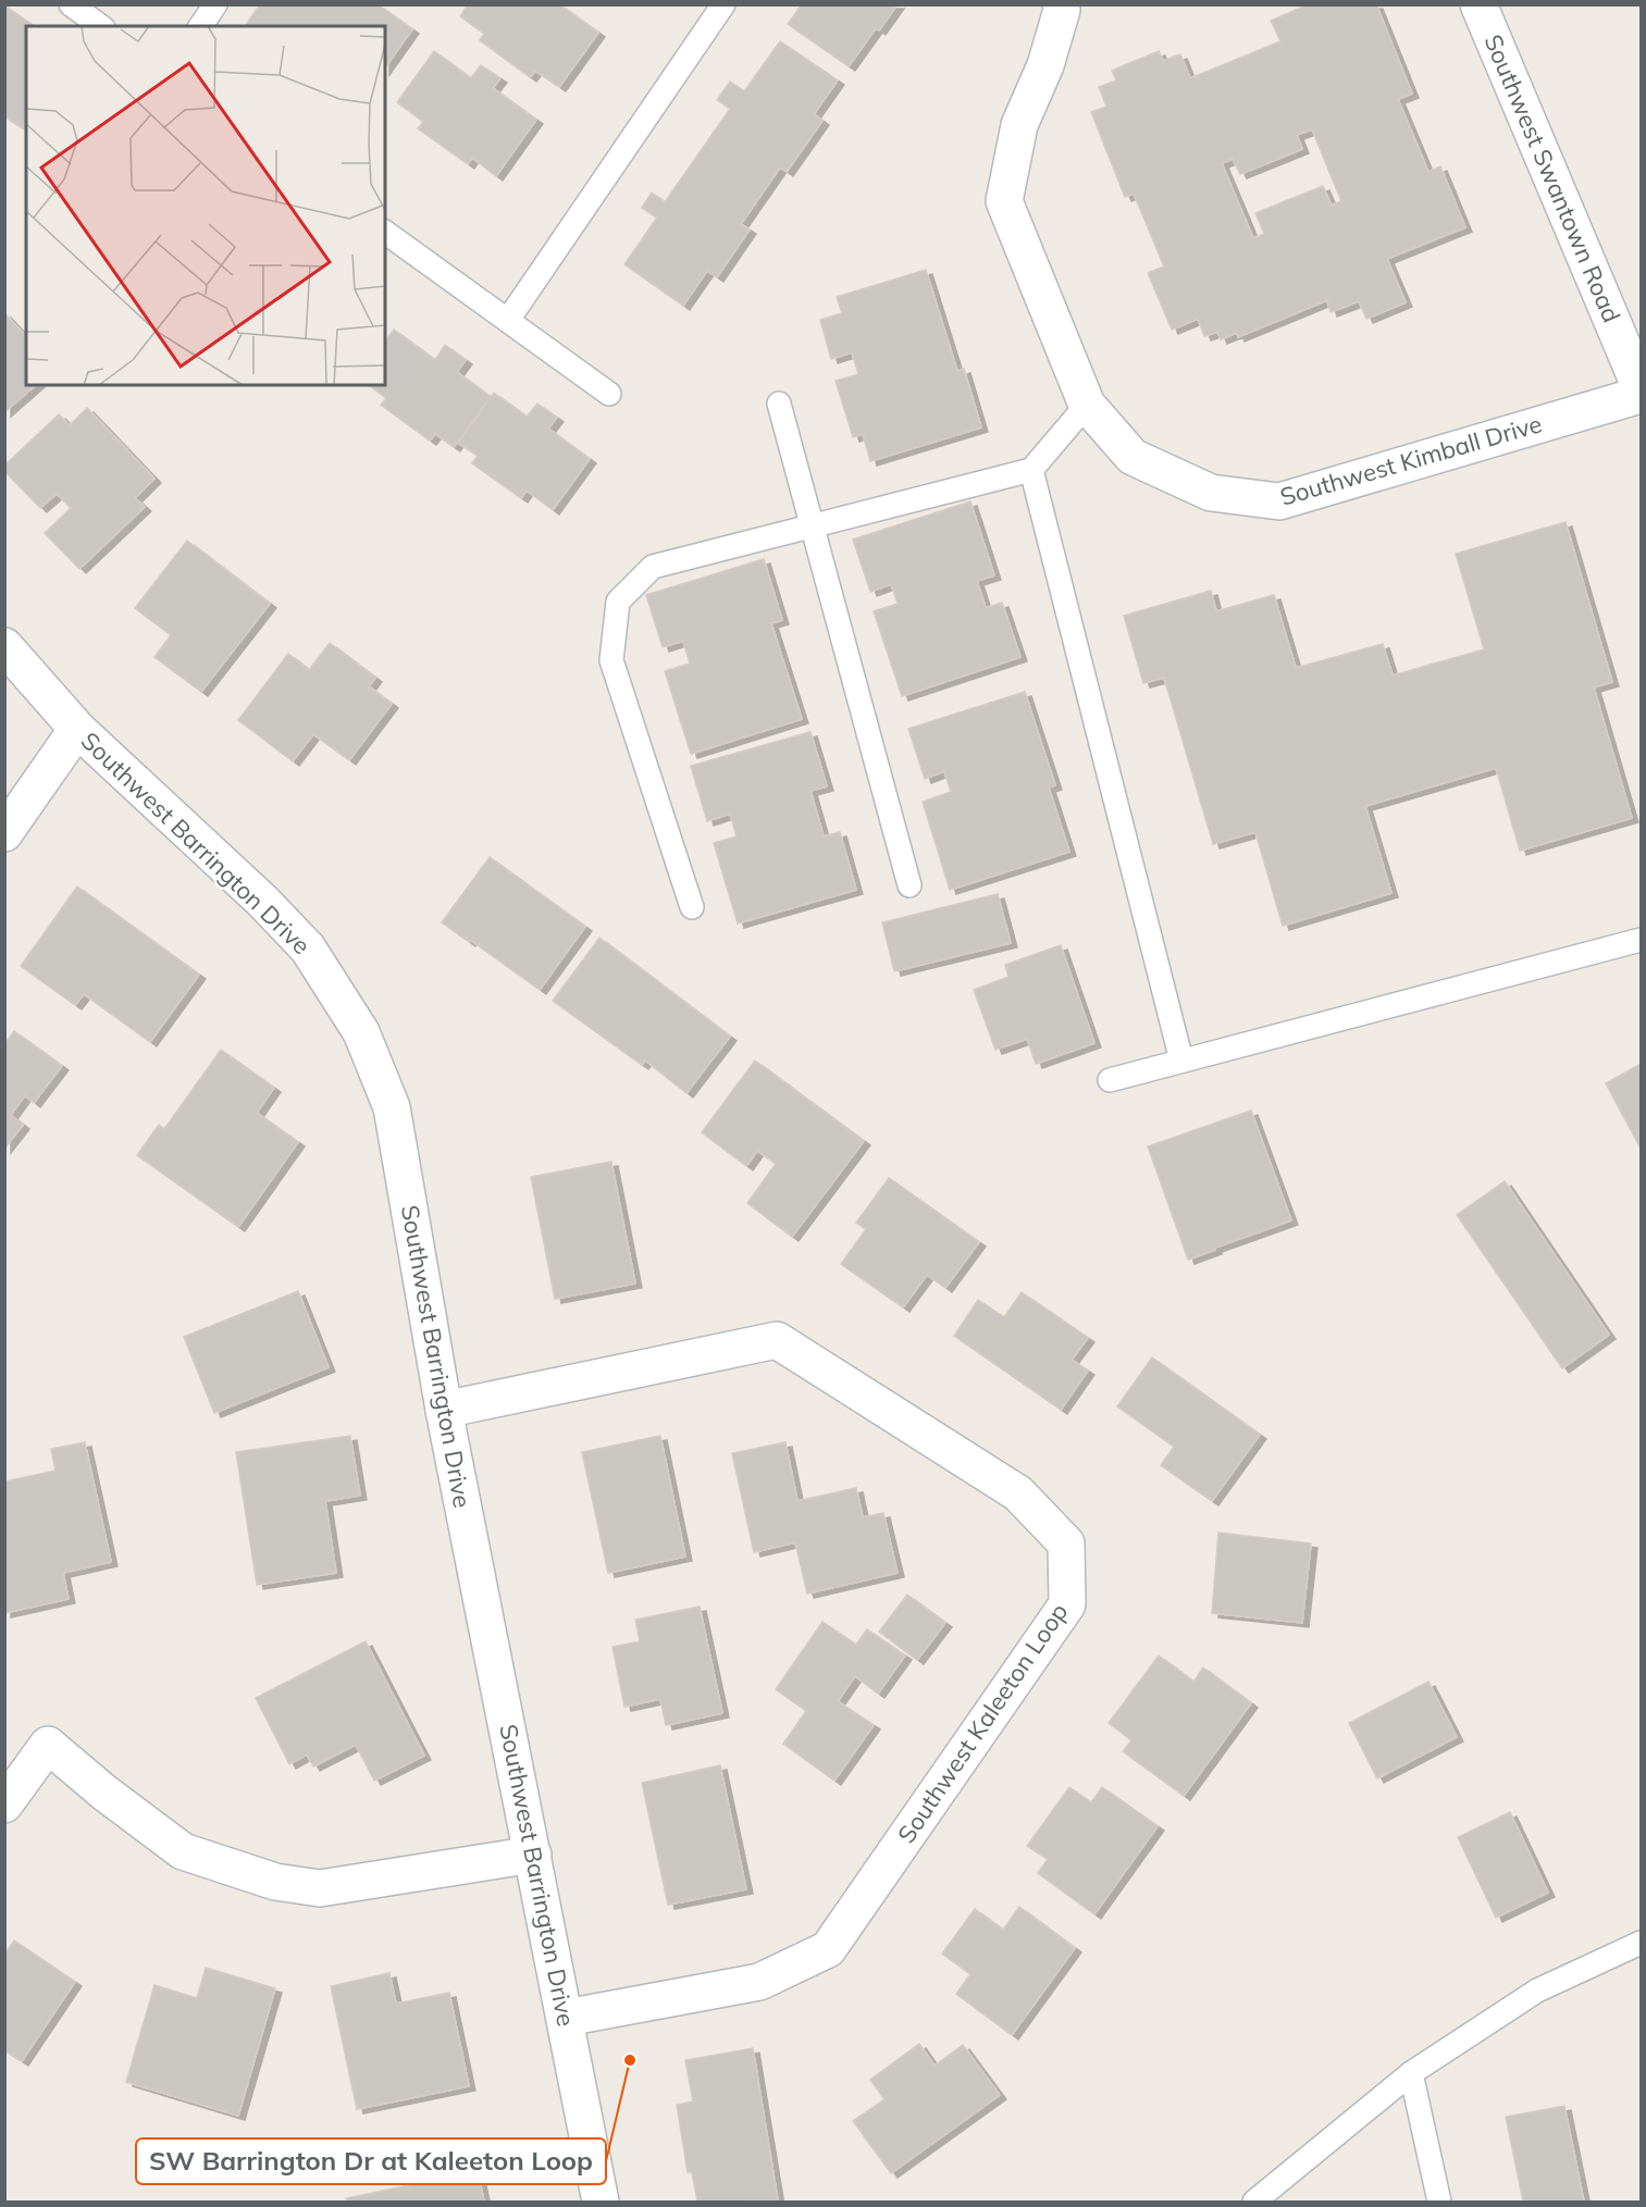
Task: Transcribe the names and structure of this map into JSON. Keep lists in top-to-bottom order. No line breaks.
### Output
{"streets":{"street":["Southwest Swantown Road","Southwest Kimball Drive","Southwest Barrington Drive","Southwest Kaleeton Loop"]},"crossings":[["Southwest Barrington Drive","Southwest Kaleeton Loop"]],"places":["SW Barrington Dr at Kaleeton Loop"]}
